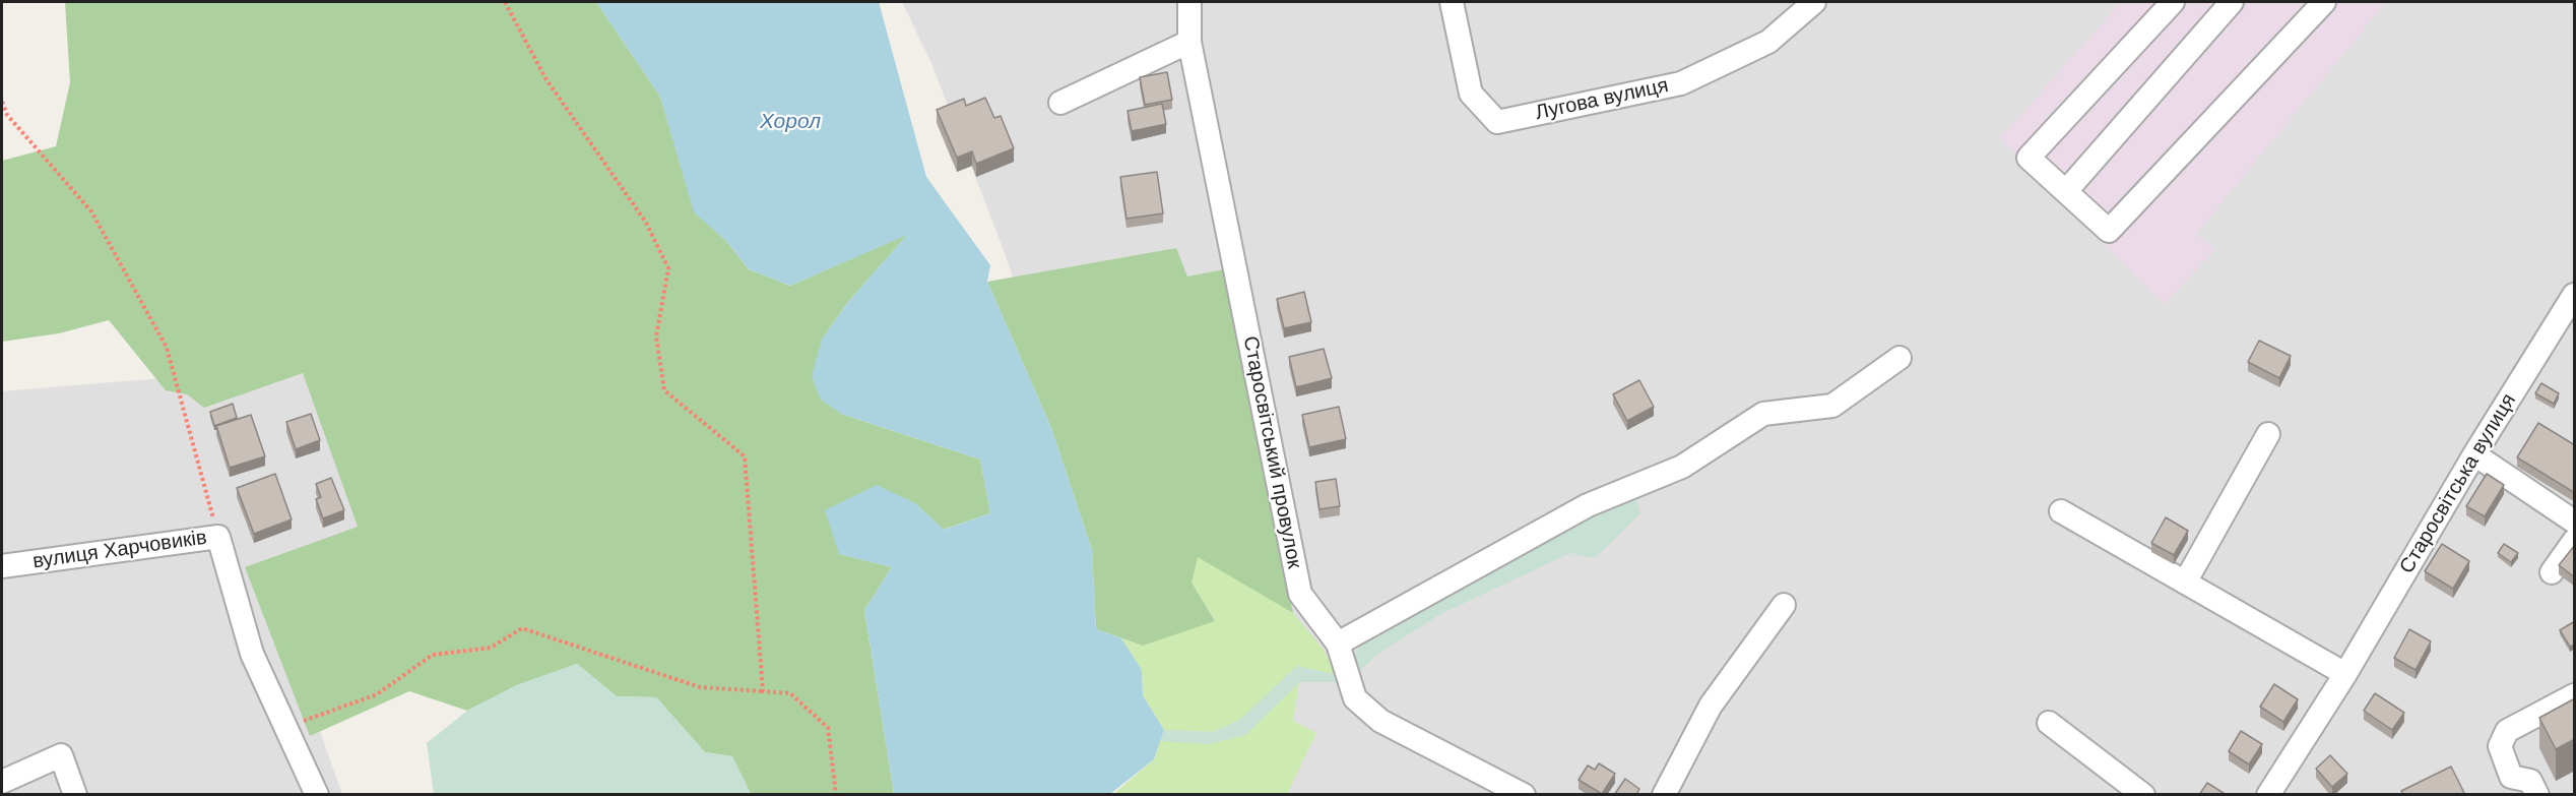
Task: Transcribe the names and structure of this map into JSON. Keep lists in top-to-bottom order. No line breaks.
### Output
{"streets":{"street":["Лугова вулиця","Старосвітський провулок","Старосвітська вулиця","вулиця Харчовиків"]},"water":["Хорол"]}
